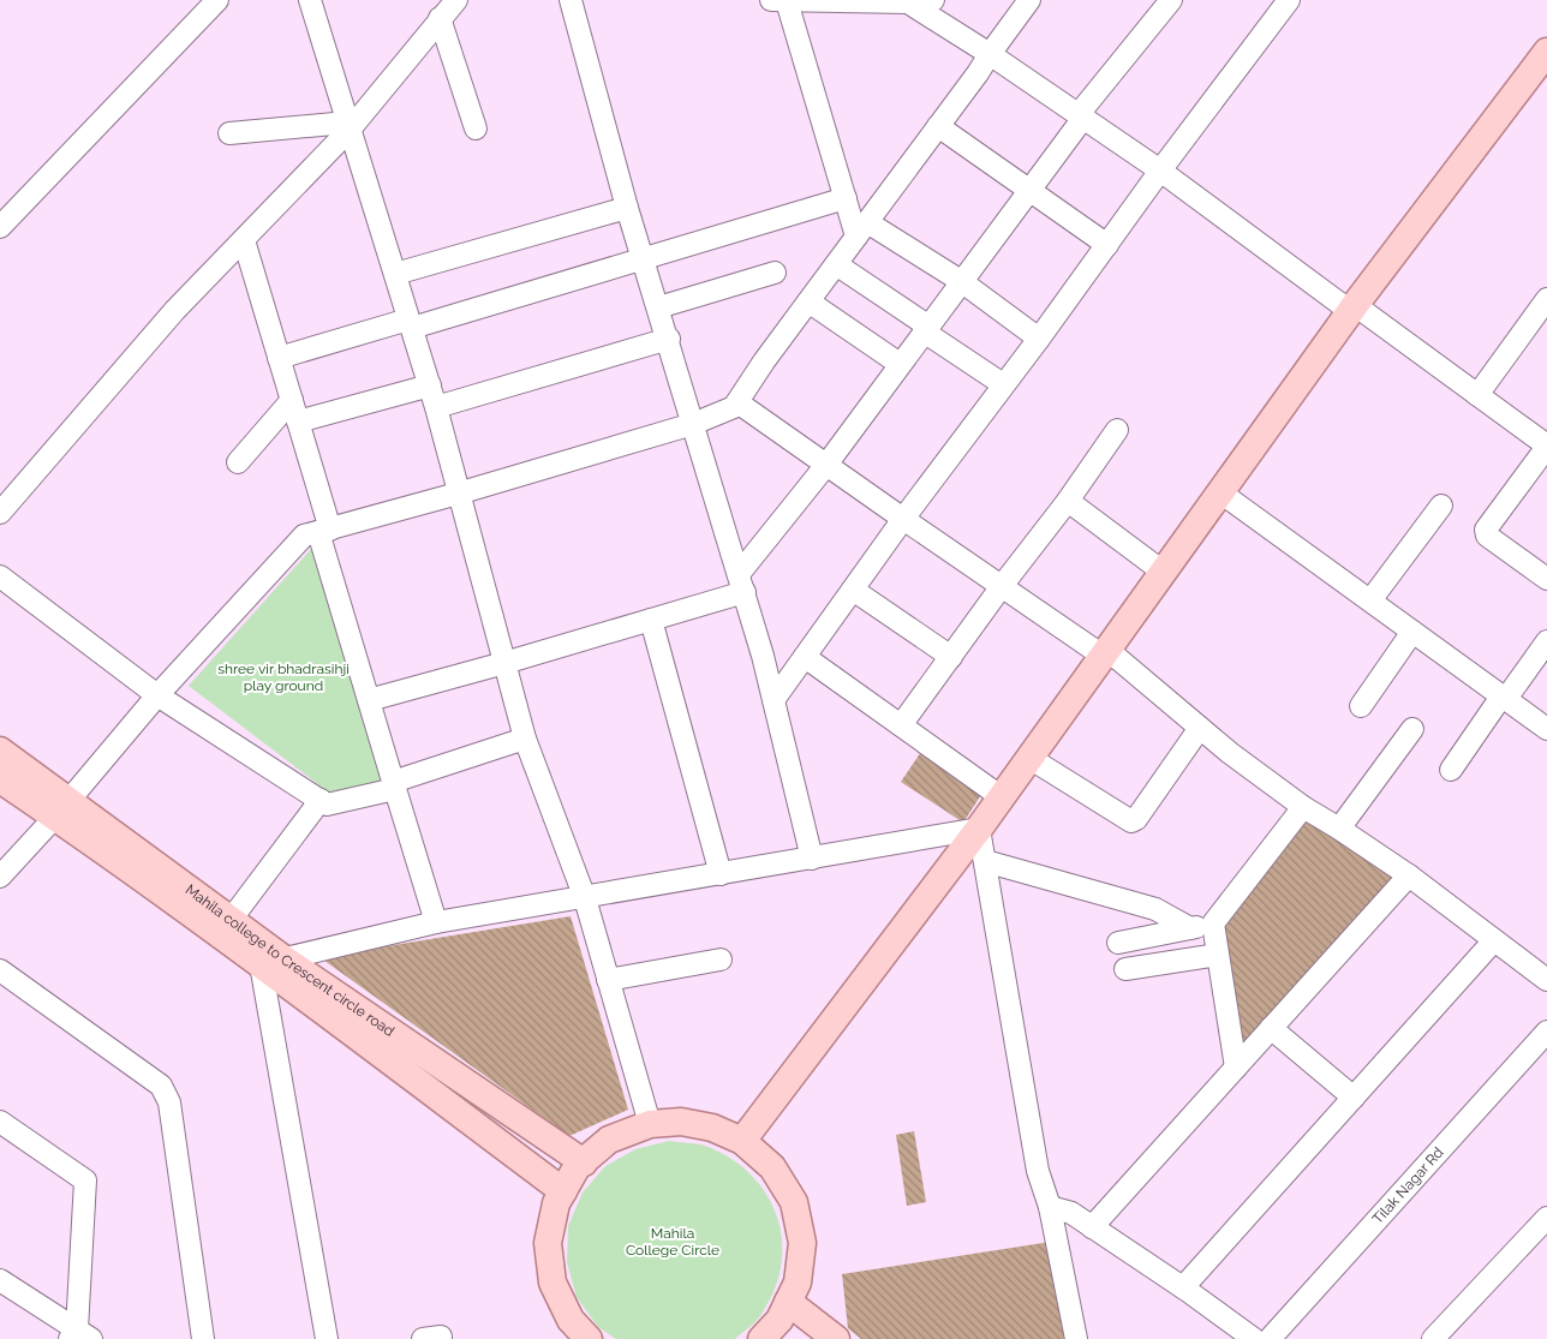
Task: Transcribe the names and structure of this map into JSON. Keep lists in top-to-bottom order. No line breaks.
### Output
{"streets":{"main road":["Mahila college to Crescent circle road"],"street":["Tilak Nagar Rd"]},"parks":["shree vir bhadrasihji play ground","Mahila College Circle"]}
